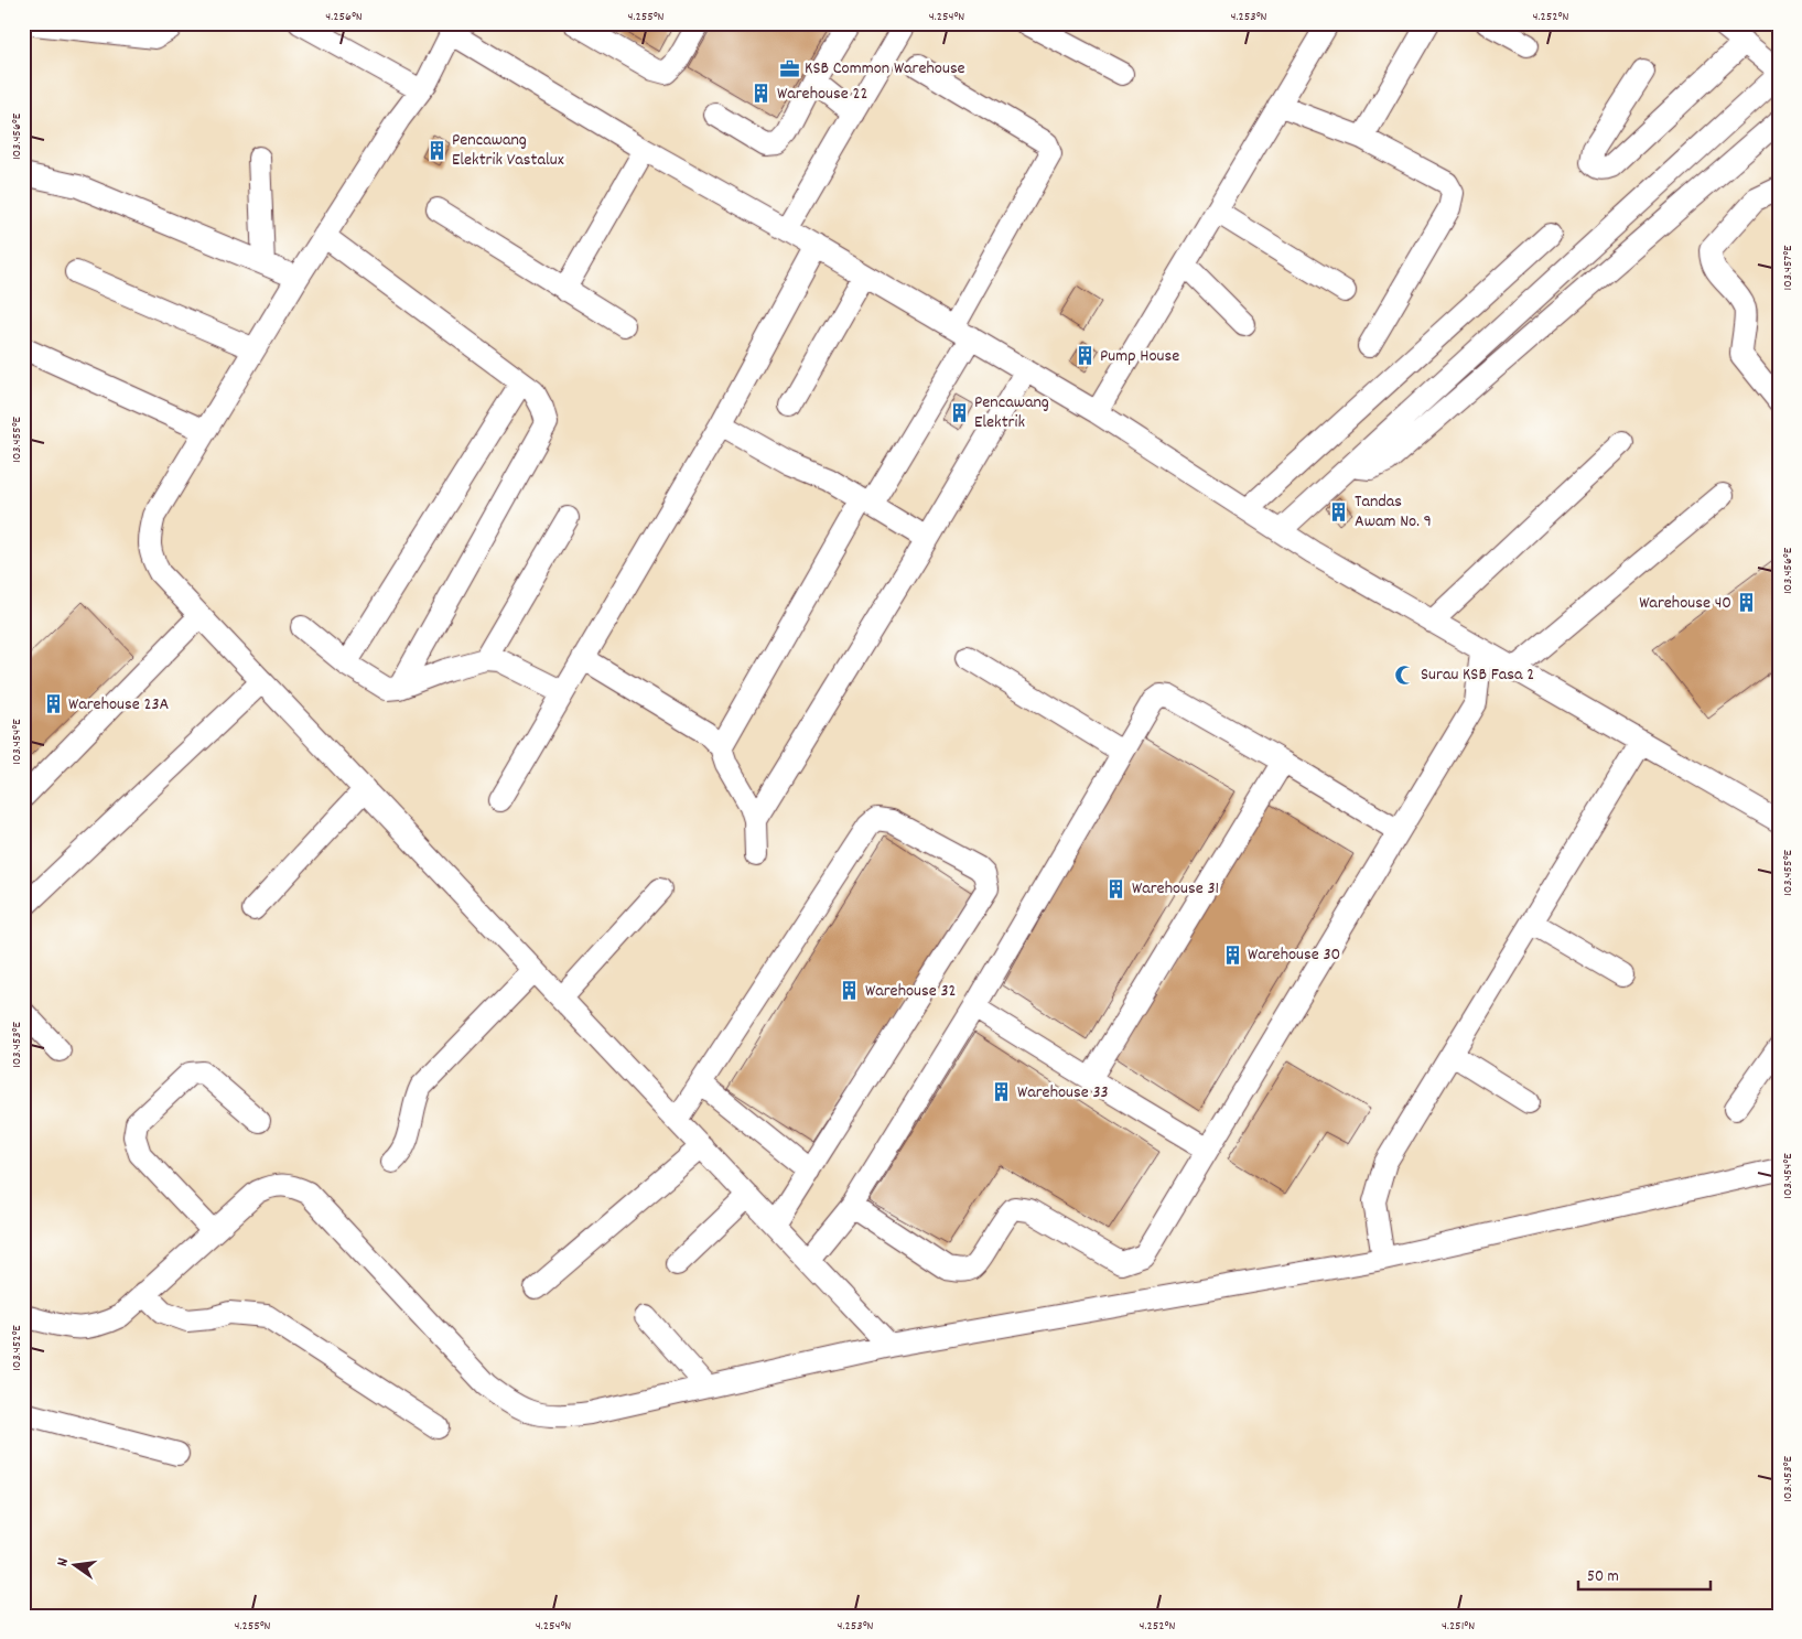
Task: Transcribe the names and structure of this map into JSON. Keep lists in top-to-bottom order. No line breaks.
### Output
{"places":{"office":["KSB Common Warehouse"],"building":["Warehouse 22","Pencawang Elektrik Vastalux","Pump House","Pencawang Elektrik","Tandas Awam No. 9","Warehouse 40","Warehouse 23A","Warehouse 31","Warehouse 30","Warehouse 32","Warehouse 33"],"mosque":["Surau KSB Fasa 2"]},"scale_bar":"50 m","north":"left","coordinates":["4.256°N","4.255°N","4.254°N","4.253°N","4.252°N","103.456°E","103.457°E","103.455°E","103.454°E","103.453°E","103.452°E","4.251°N"]}
